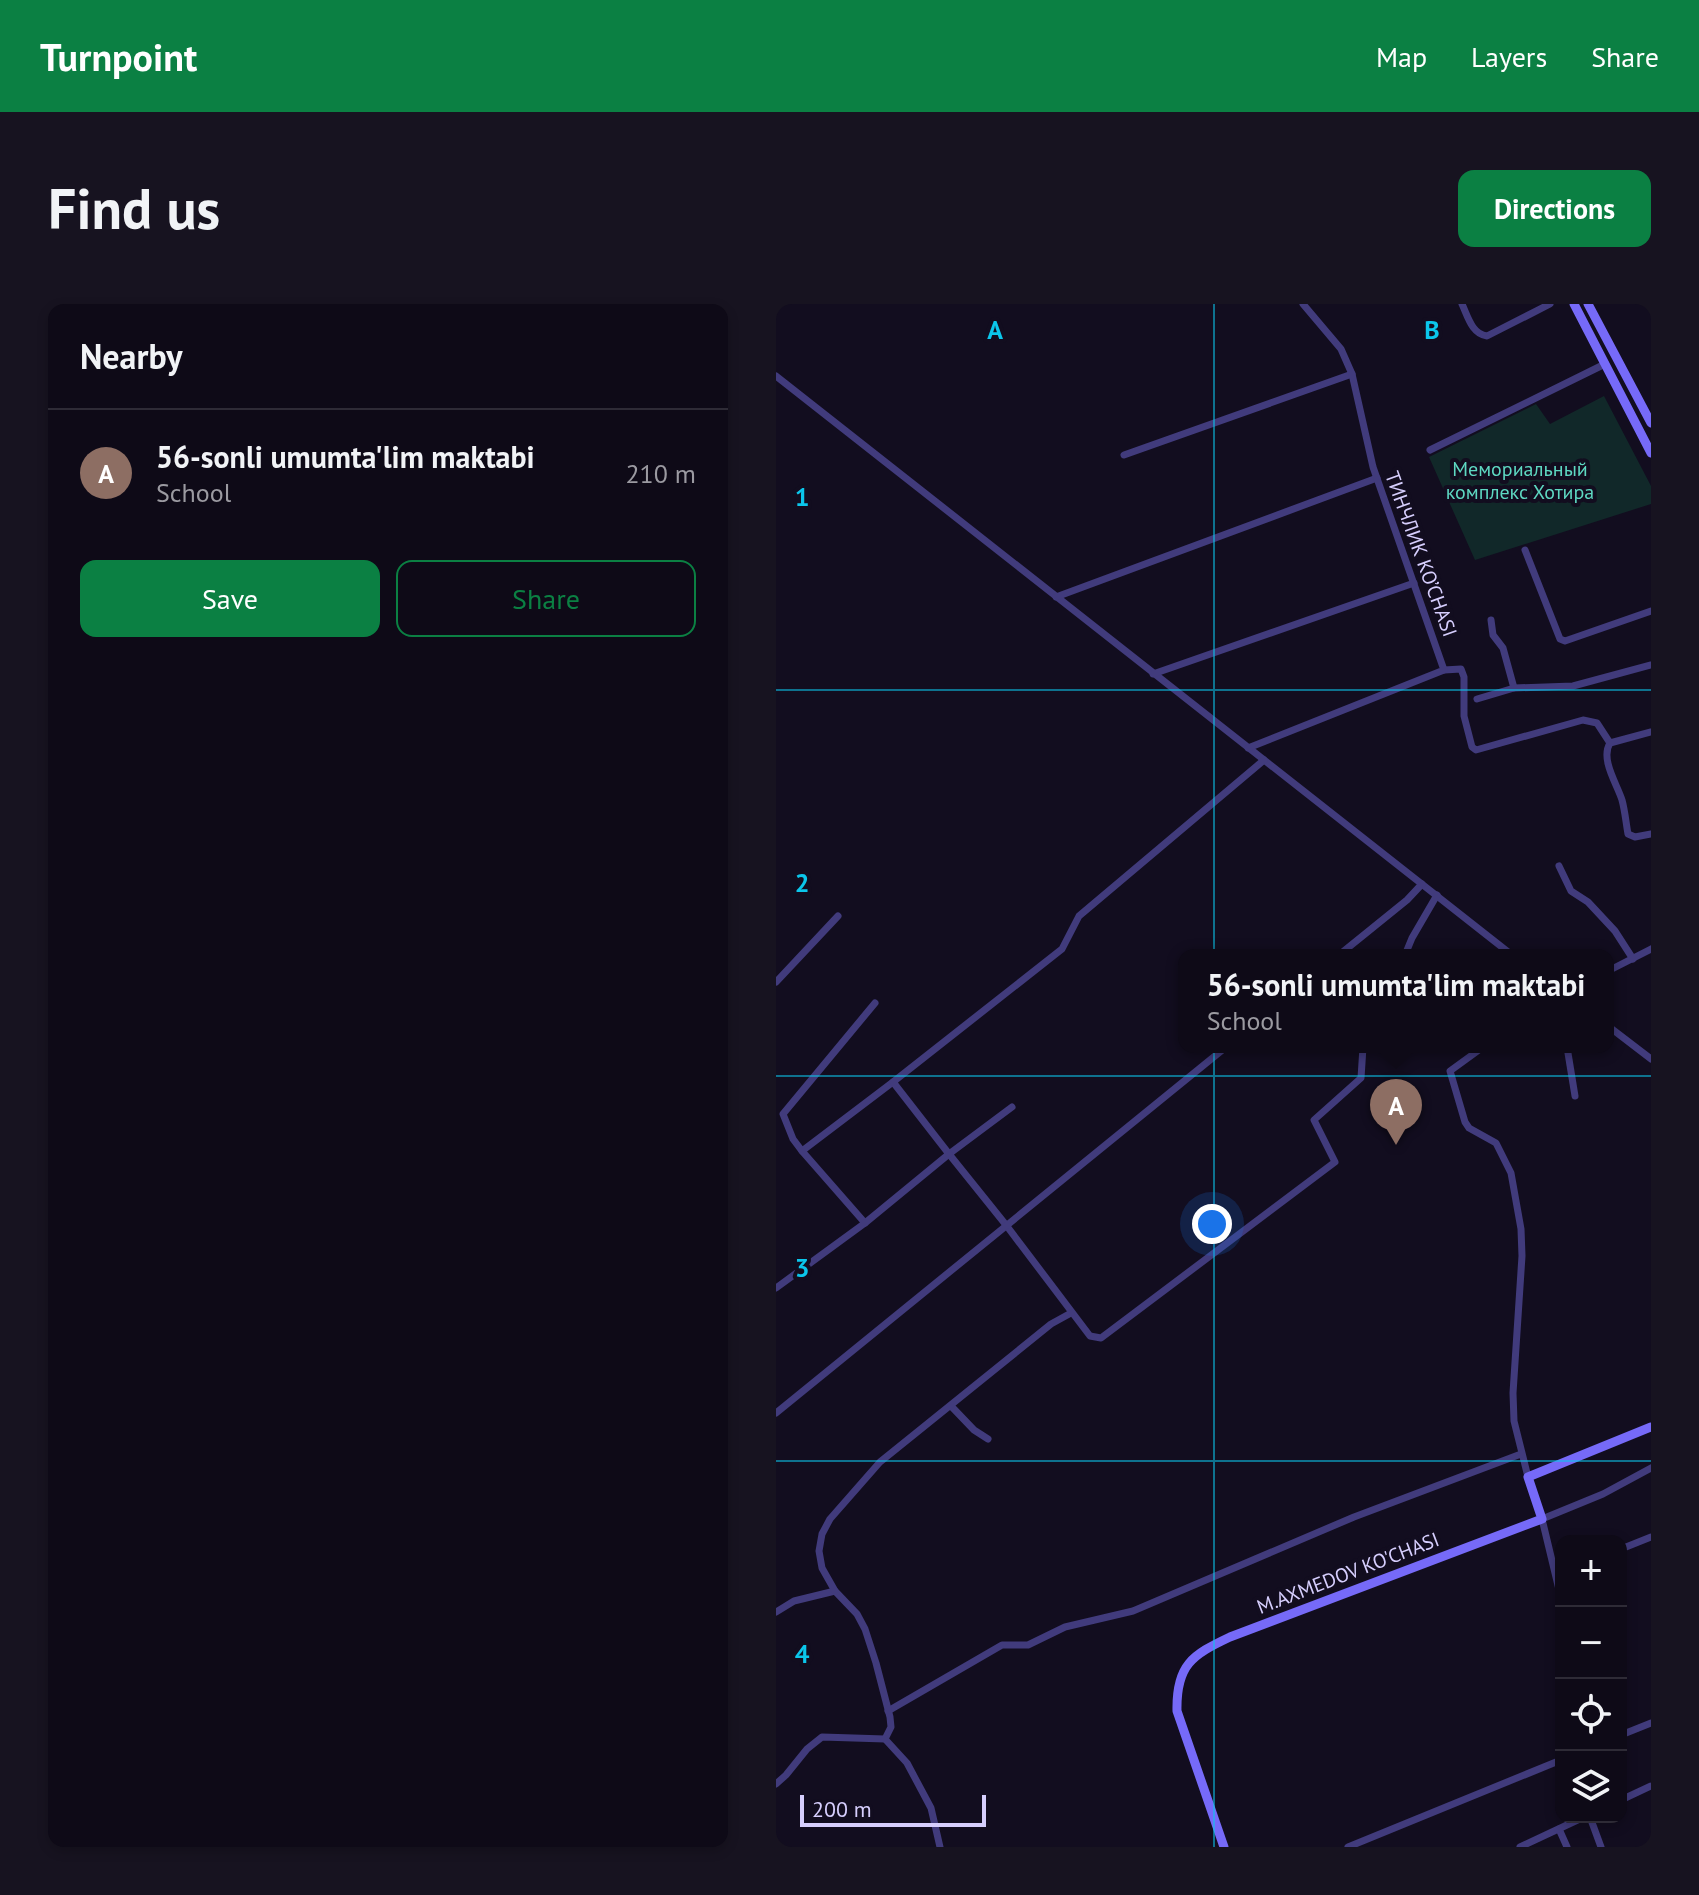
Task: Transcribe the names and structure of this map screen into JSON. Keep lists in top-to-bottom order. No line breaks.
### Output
{"streets":{"main road":["M.AXMEDOV KO'CHASI"],"street":["ТИНЧЛИК KO’CHASI"]},"parks":["Мемориальный комплекс Хотира"],"scale_bar":"200 m","page":{"header":"Turnpoint","nav":["Map","Layers","Share"],"buttons":["Directions",["Save","Share"]],"title":"Find us","heading":"Nearby","list":[{"mark":"A","name":"56-sonli umumta'lim maktabi","note":"School","value":"210 m"}],"popup":["56-sonli umumta'lim maktabi","School"],"pins":"A","map_buttons":["+","−"],"scale":"200 m"},"grid":{"columns":["A","B"],"rows":["1","2","3","4"]}}
